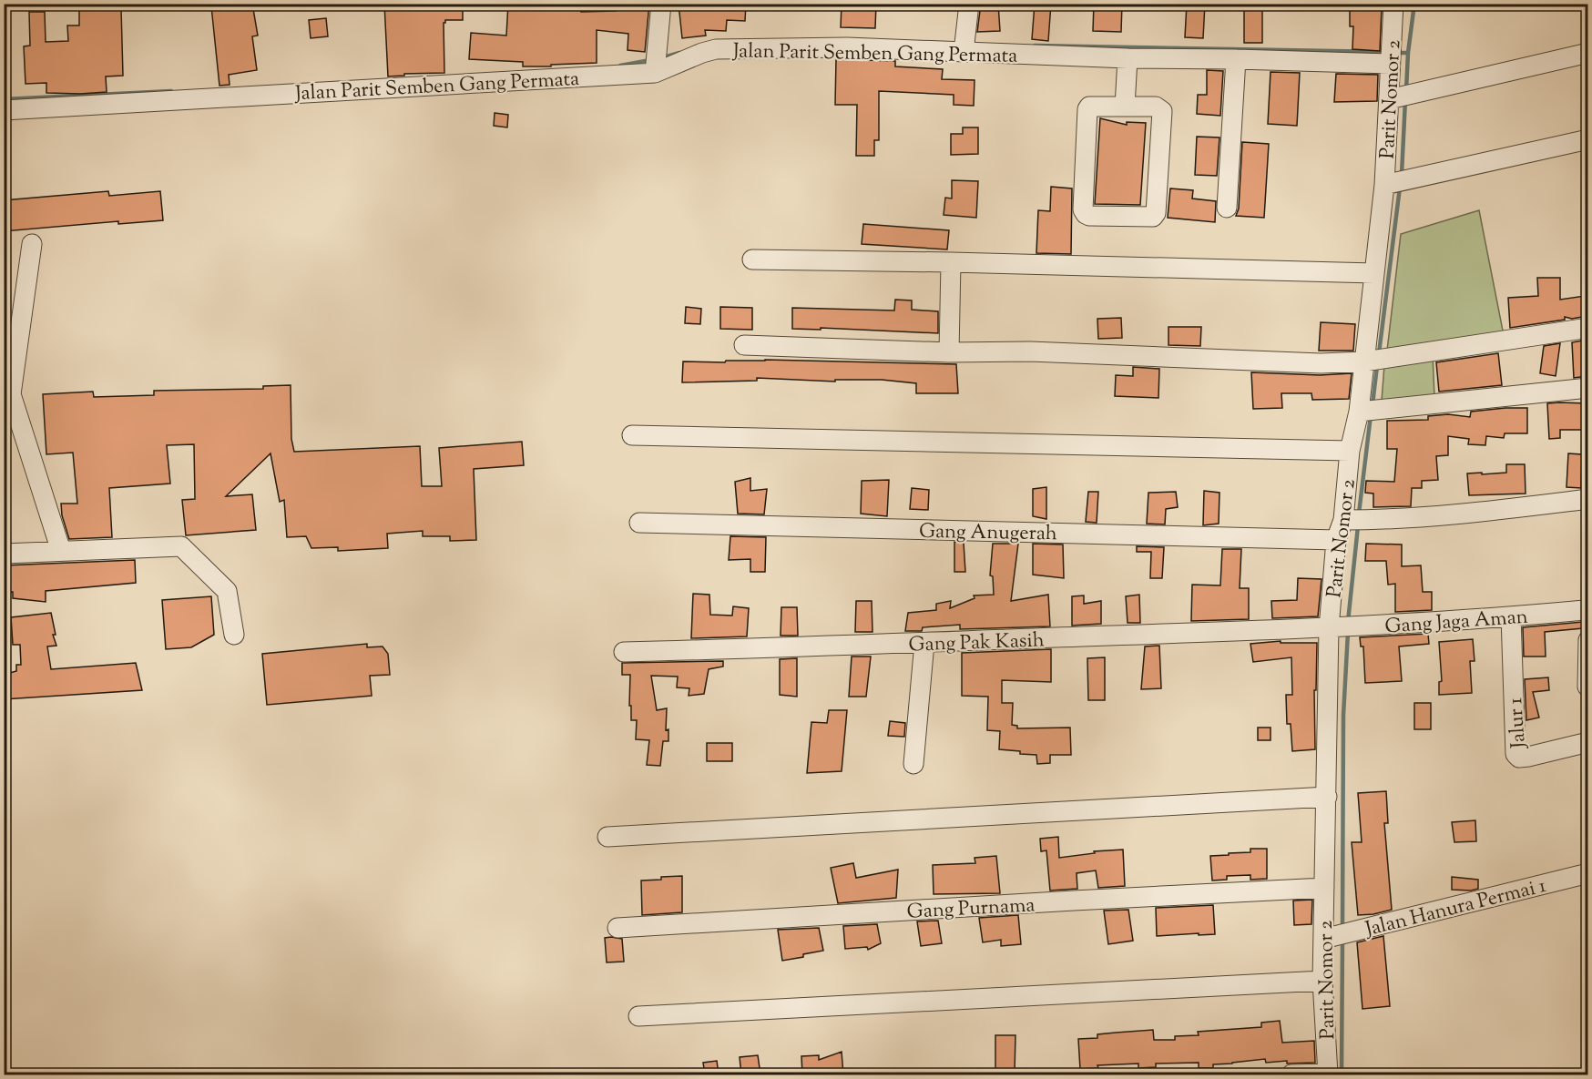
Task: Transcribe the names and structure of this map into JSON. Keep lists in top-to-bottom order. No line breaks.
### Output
{"streets":{"street":["Jalan Parit Semben Gang Permata","Parit Nomor 2","Gang Anugerah","Gang Jaga Aman","Gang Pak Kasih","Jalur 1","Jalan Hanura Permai 1","Gang Purnama"]},"crossings":[["Jalan Parit Semben Gang Permata","Parit Nomor 2"],["Parit Nomor 2","Gang Anugerah"],["Parit Nomor 2","Gang Jaga Aman"],["Parit Nomor 2","Gang Pak Kasih"],["Parit Nomor 2","Jalan Hanura Permai 1"],["Parit Nomor 2","Gang Purnama"],["Gang Jaga Aman","Gang Pak Kasih"],["Gang Jaga Aman","Jalur 1"]]}
